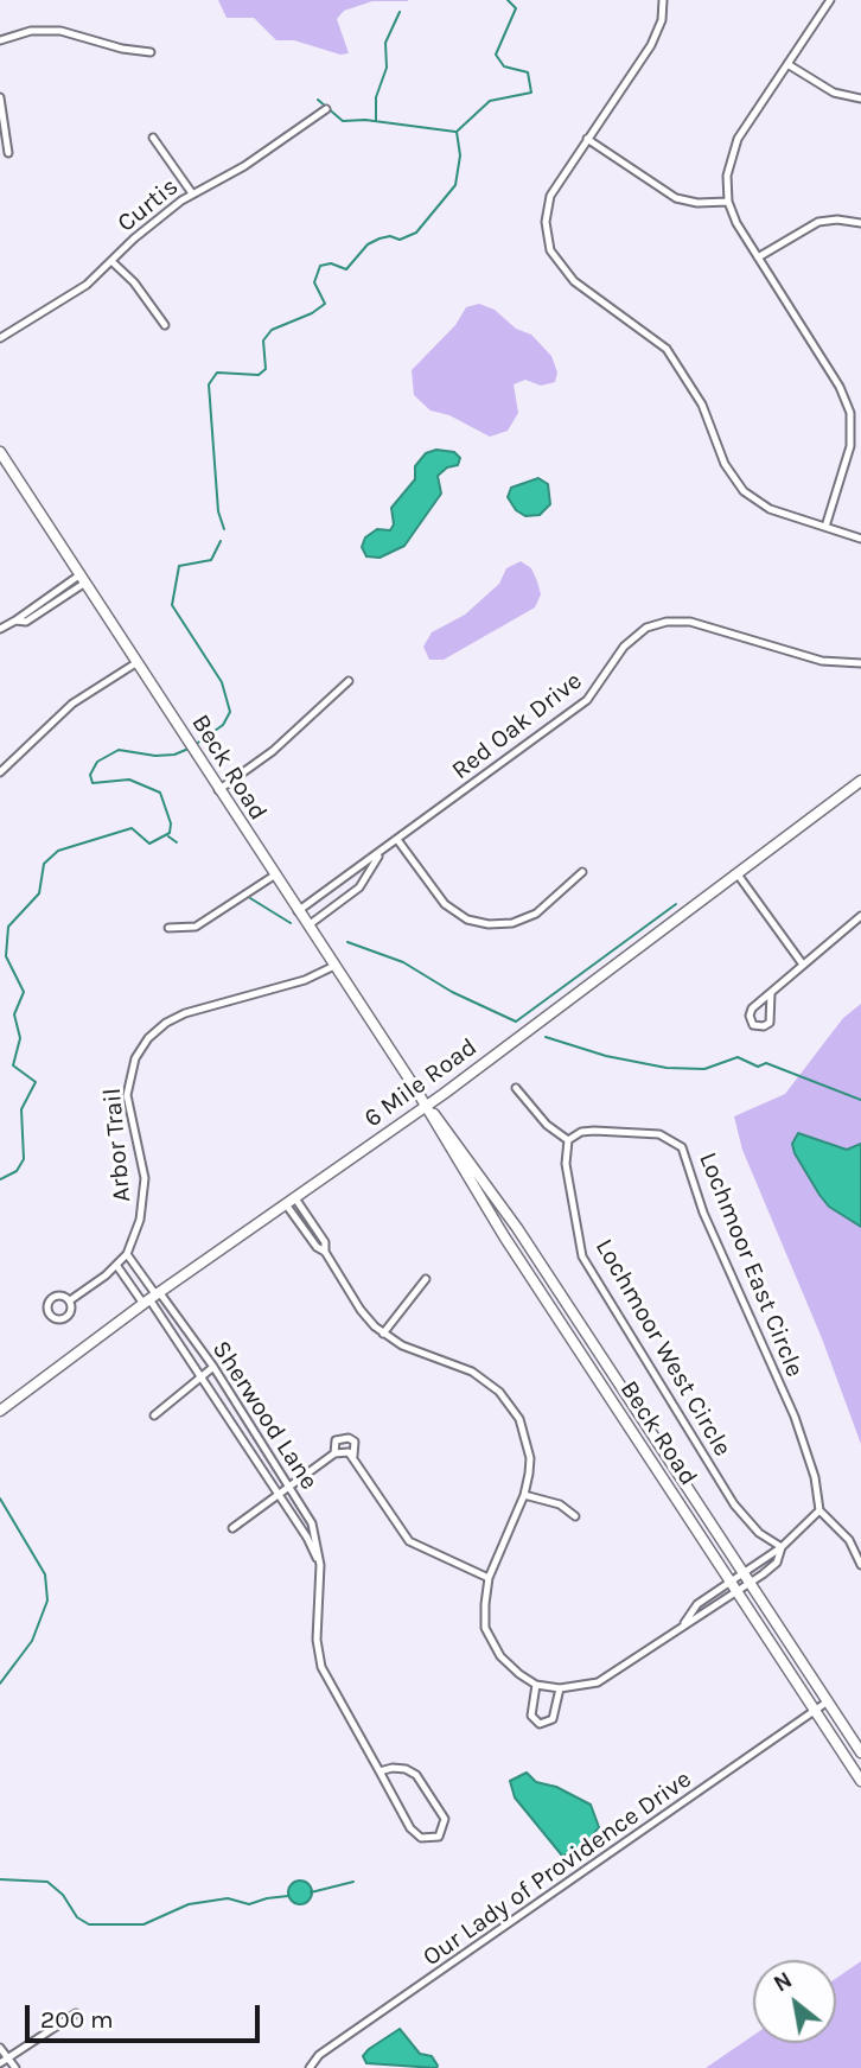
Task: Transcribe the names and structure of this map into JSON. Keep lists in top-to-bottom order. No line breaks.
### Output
{"streets":{"main road":["Beck Road","6 Mile Road"],"street":["Curtis","Red Oak Drive","Arbor Trail","Lochmoor East Circle","Lochmoor West Circle","Sherwood Lane","Our Lady of Providence Drive"]},"crossings":[["Red Oak Drive","Beck Road"],["Beck Road","6 Mile Road"],["Beck Road","Arbor Trail"],["Beck Road","Our Lady of Providence Drive"],["6 Mile Road","Sherwood Lane"],["Lochmoor East Circle","Lochmoor West Circle"]],"scale_bar":"200 m","north":"top left"}
